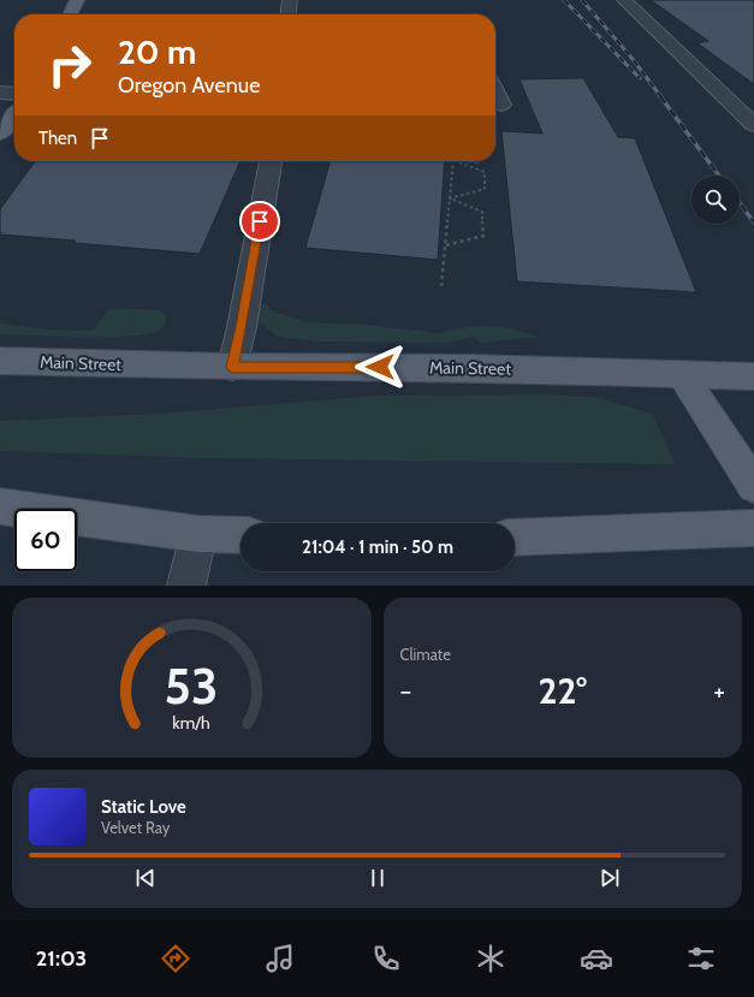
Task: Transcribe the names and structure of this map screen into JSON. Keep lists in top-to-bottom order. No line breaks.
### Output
{"streets":{"main road":["Main Street"]},"page":{"turn":["20 m","Oregon Avenue"],"then":"Then","limit":"60","trip":"21:04 · 1 min · 50 m","tile":"Climate","heat":["−","22°","+"],"song":["Static Love","Velvet Ray"],"tabs":"21:03","gauge":["53","km/h"]}}
